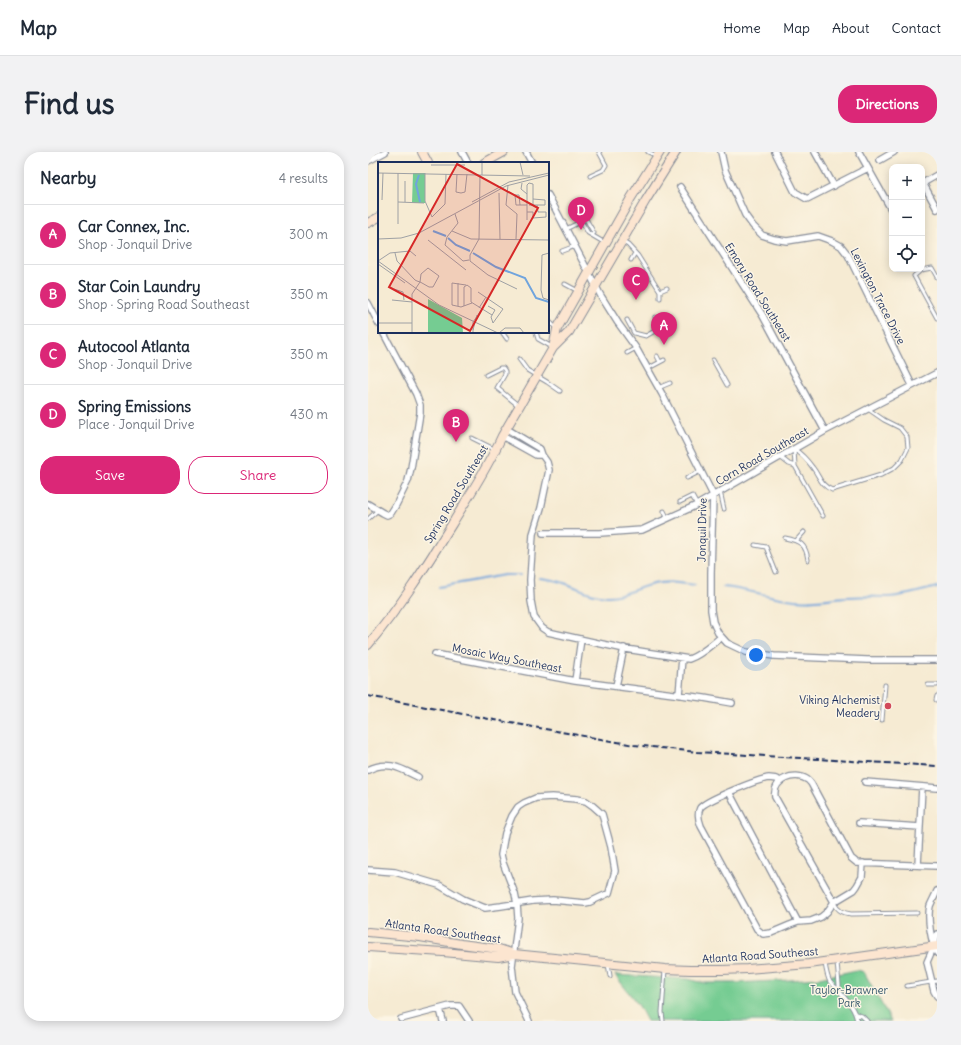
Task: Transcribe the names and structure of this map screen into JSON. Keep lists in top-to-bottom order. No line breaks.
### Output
{"streets":{"main road":["Spring Road Southeast","Atlanta Road Southeast"],"street":["Emory Road Southeast","Lexington Trace Drive","Corn Road Southeast","Jonquil Drive","Mosaic Way Southeast"]},"crossings":[["Emory Road Southeast","Corn Road Southeast"],["Lexington Trace Drive","Corn Road Southeast"],["Corn Road Southeast","Jonquil Drive"],["Spring Road Southeast","Jonquil Drive"]],"parks":["Taylor-Brawner Park"],"places":["Viking Alchemist Meadery"],"page":{"header":"Map","nav":["Home","Map","About","Contact"],"buttons":["Directions",["Save","Share"]],"title":"Find us","heading":["Nearby","4 results"],"map_buttons":["+","−"],"pins":["D","C","A","B"],"list":[{"mark":"A","name":"Car Connex, Inc.","note":"Shop · Jonquil Drive","value":"300 m"},{"mark":"B","name":"Star Coin Laundry","note":"Shop · Spring Road Southeast","value":"350 m"},{"mark":"C","name":"Autocool Atlanta","note":"Shop · Jonquil Drive","value":"350 m"},{"mark":"D","name":"Spring Emissions","note":"Place · Jonquil Drive","value":"430 m"}]}}
